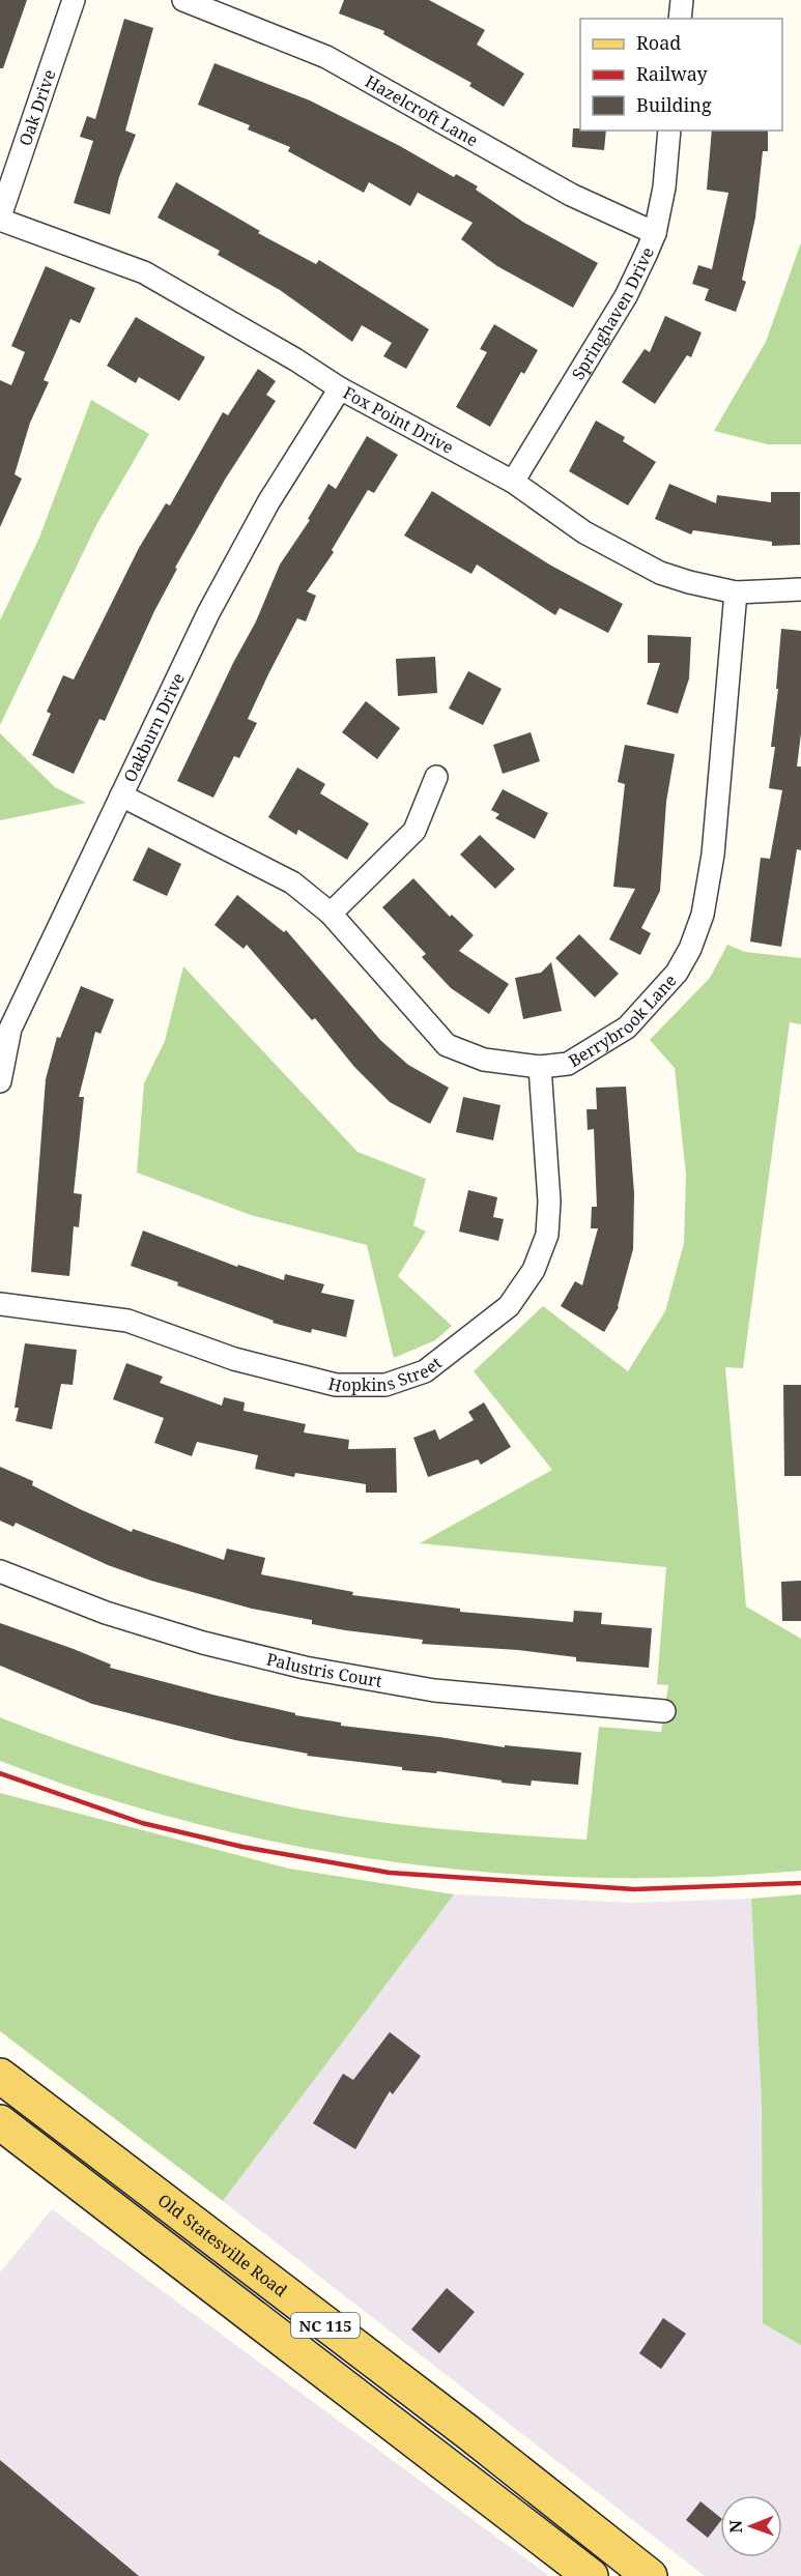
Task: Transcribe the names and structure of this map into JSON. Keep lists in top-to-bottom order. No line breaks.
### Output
{"streets":{"main road":["Old Statesville Road","NC 115"],"street":["Oak Drive","Hazelcroft Lane","Springhaven Drive","Fox Point Drive","Oakburn Drive","Berrybrook Lane","Hopkins Street","Palustris Court"]},"crossings":[["Oak Drive","Fox Point Drive"],["Hazelcroft Lane","Springhaven Drive"],["Springhaven Drive","Fox Point Drive"],["Fox Point Drive","Oakburn Drive"],["Fox Point Drive","Berrybrook Lane"],["Oakburn Drive","Berrybrook Lane"],["Berrybrook Lane","Hopkins Street"]],"legend":["Road","Railway","Building"],"north":"left"}
